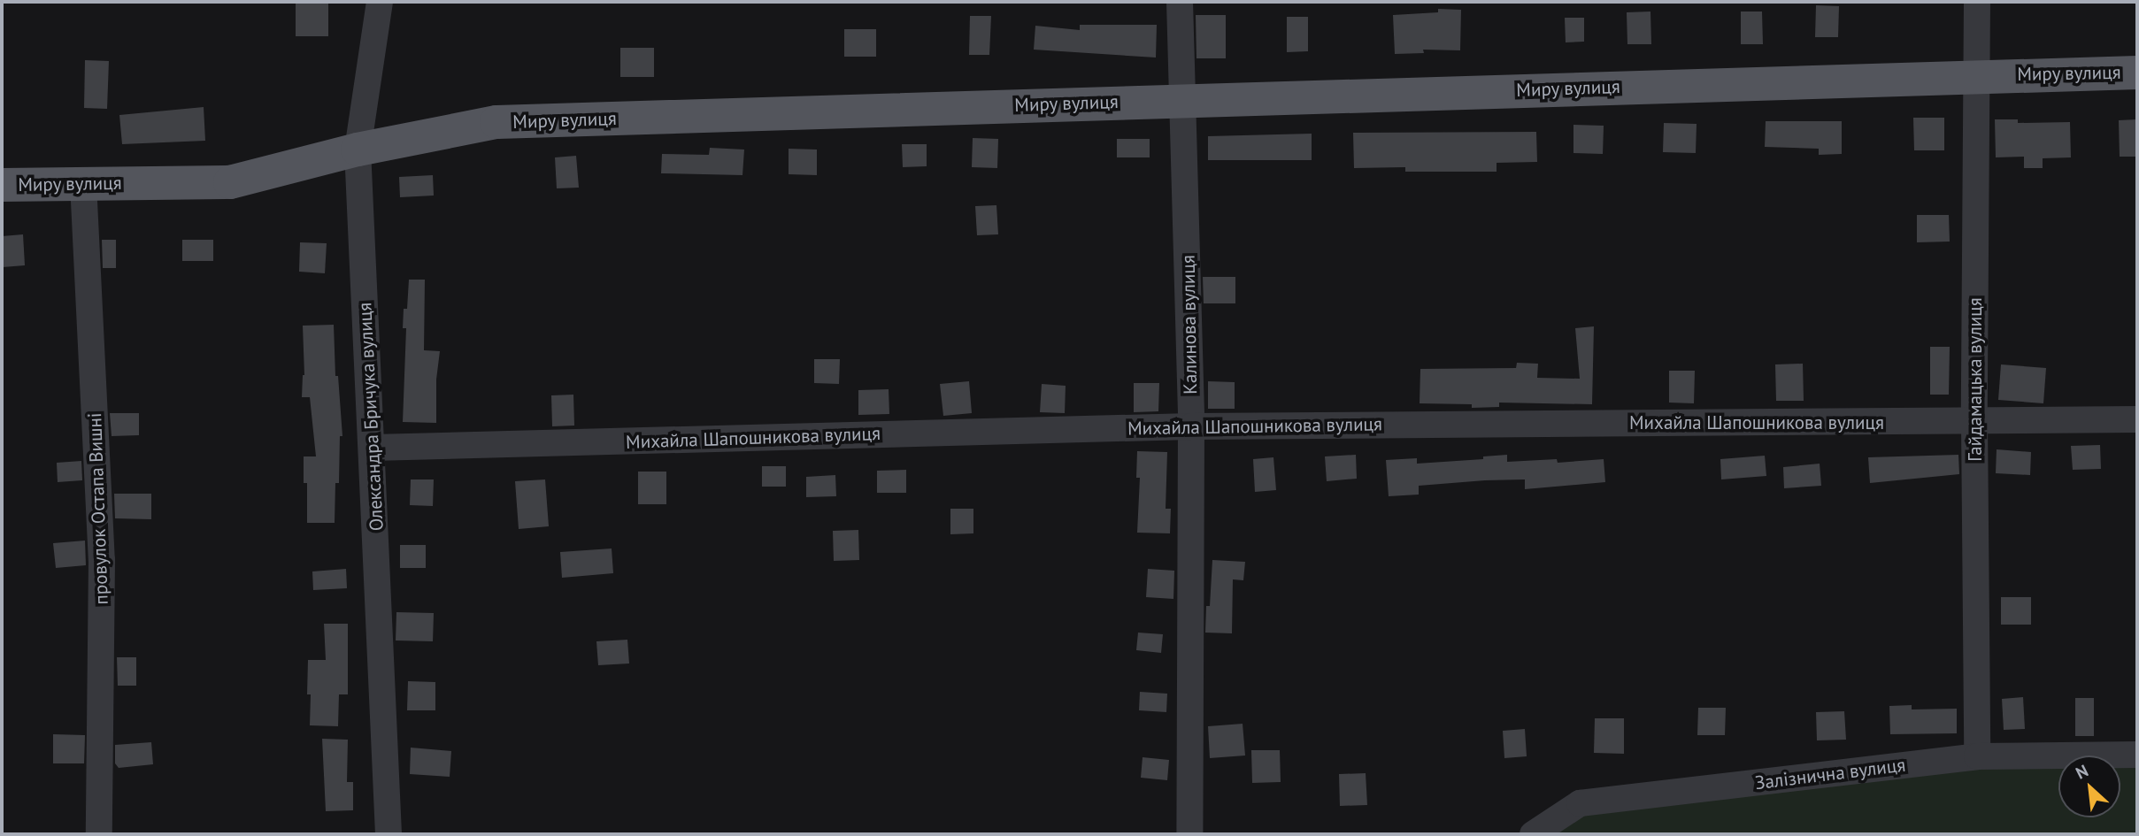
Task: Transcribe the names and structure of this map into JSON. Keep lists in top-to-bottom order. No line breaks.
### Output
{"streets":{"main road":["Миру вулиця"],"street":["Калинова вулиця","Гайдамацька вулиця","Олександра Бричука вулиця","Михайла Шапошникова вулиця","провулок Остапа Вишні","Залізнична вулиця"]},"crossings":[["Миру вулиця","Калинова вулиця"],["Миру вулиця","Гайдамацька вулиця"],["Миру вулиця","Олександра Бричука вулиця"],["Миру вулиця","провулок Остапа Вишні"],["Калинова вулиця","Михайла Шапошникова вулиця"],["Гайдамацька вулиця","Михайла Шапошникова вулиця"],["Гайдамацька вулиця","Залізнична вулиця"],["Олександра Бричука вулиця","Михайла Шапошникова вулиця"]],"north":"top left"}
